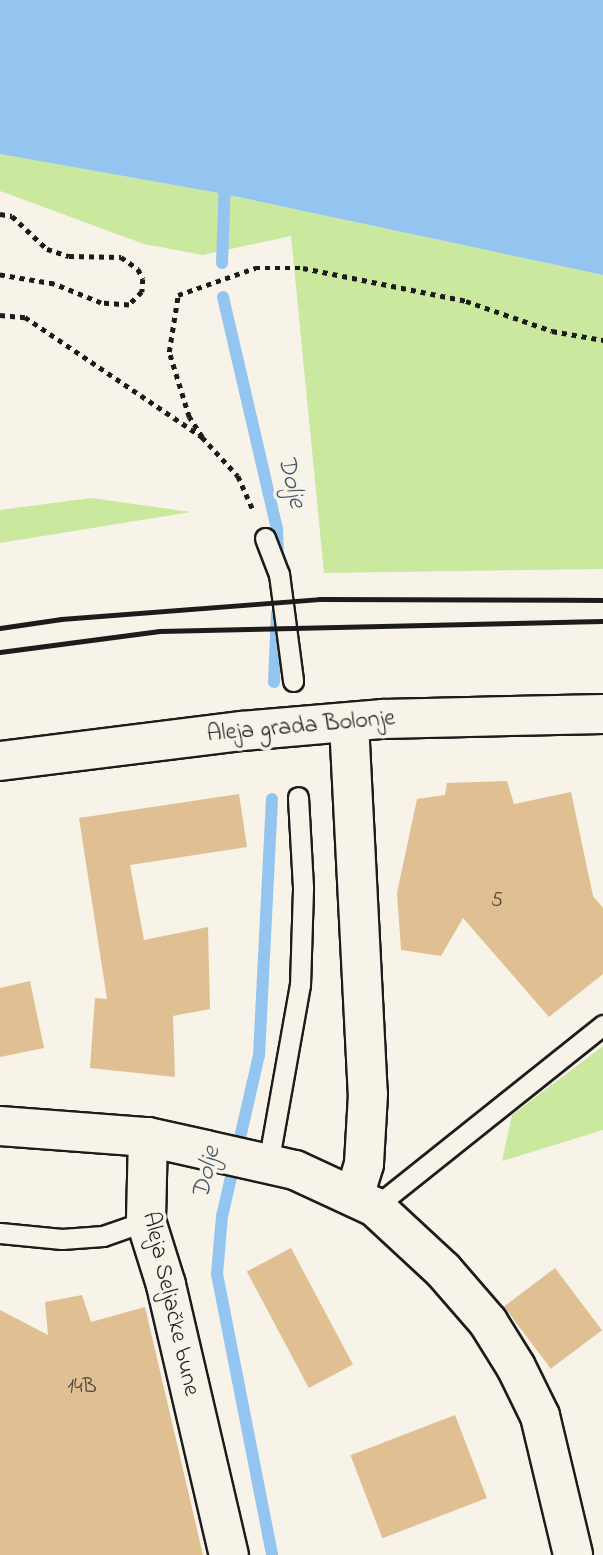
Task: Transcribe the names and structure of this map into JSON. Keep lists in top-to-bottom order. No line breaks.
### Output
{"streets":{"street":["Aleja grada Bolonje","Aleja Seljačke bune"]},"water":["Dolje"],"house_numbers":["5","14B"]}
